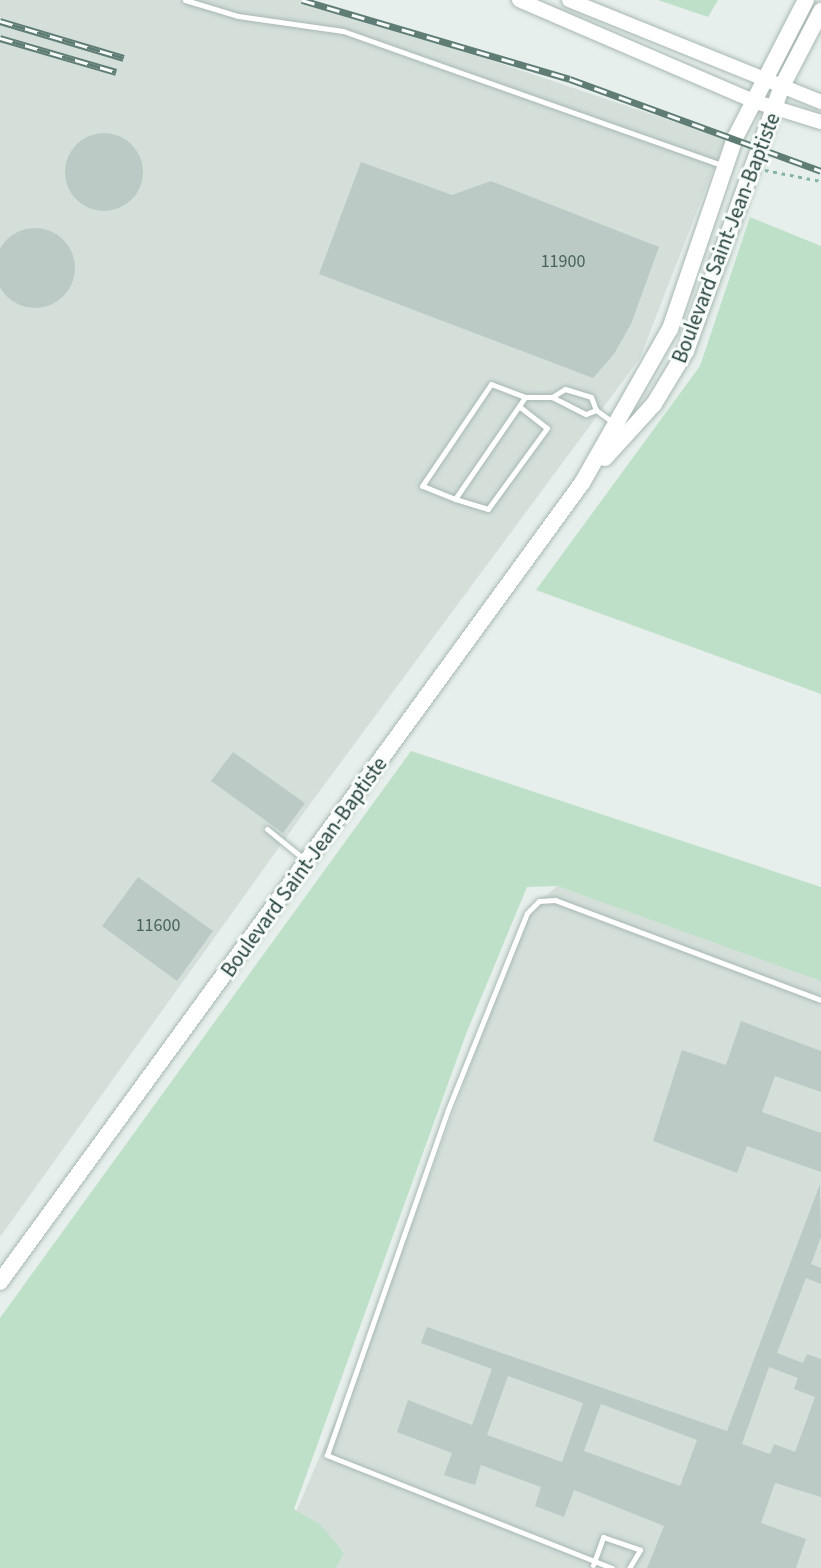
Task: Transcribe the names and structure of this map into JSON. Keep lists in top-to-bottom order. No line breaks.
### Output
{"streets":{"main road":["Boulevard Saint-Jean-Baptiste"]},"house_numbers":["11900","11600"]}
